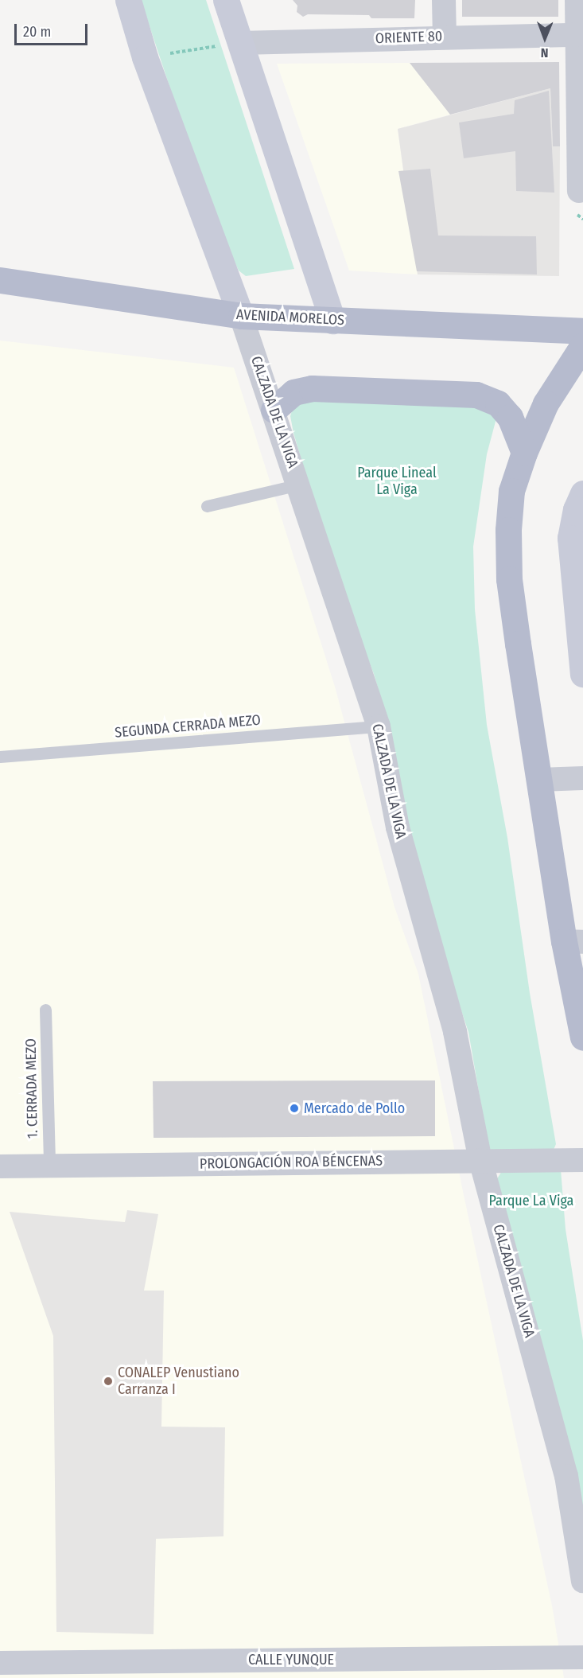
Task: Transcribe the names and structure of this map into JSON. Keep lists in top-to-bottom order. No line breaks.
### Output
{"streets":{"main road":["AVENIDA MORELOS","CALZADA DE LA VIGA"],"street":["ORIENTE 80","PROLONGACIÓN ROA BÉNCENAS","CALLE YUNQUE"],"lane":["SEGUNDA CERRADA MEZO","1. CERRADA MEZO"]},"crossings":[["AVENIDA MORELOS","CALZADA DE LA VIGA"],["CALZADA DE LA VIGA","SEGUNDA CERRADA MEZO"],["CALZADA DE LA VIGA","PROLONGACIÓN ROA BÉNCENAS"],["1. CERRADA MEZO","PROLONGACIÓN ROA BÉNCENAS"]],"parks":["Parque Lineal La Viga","Parque La Viga"],"places":["Mercado de Pollo","CONALEP Venustiano Carranza I"],"scale_bar":"20 m","north":"bottom"}
